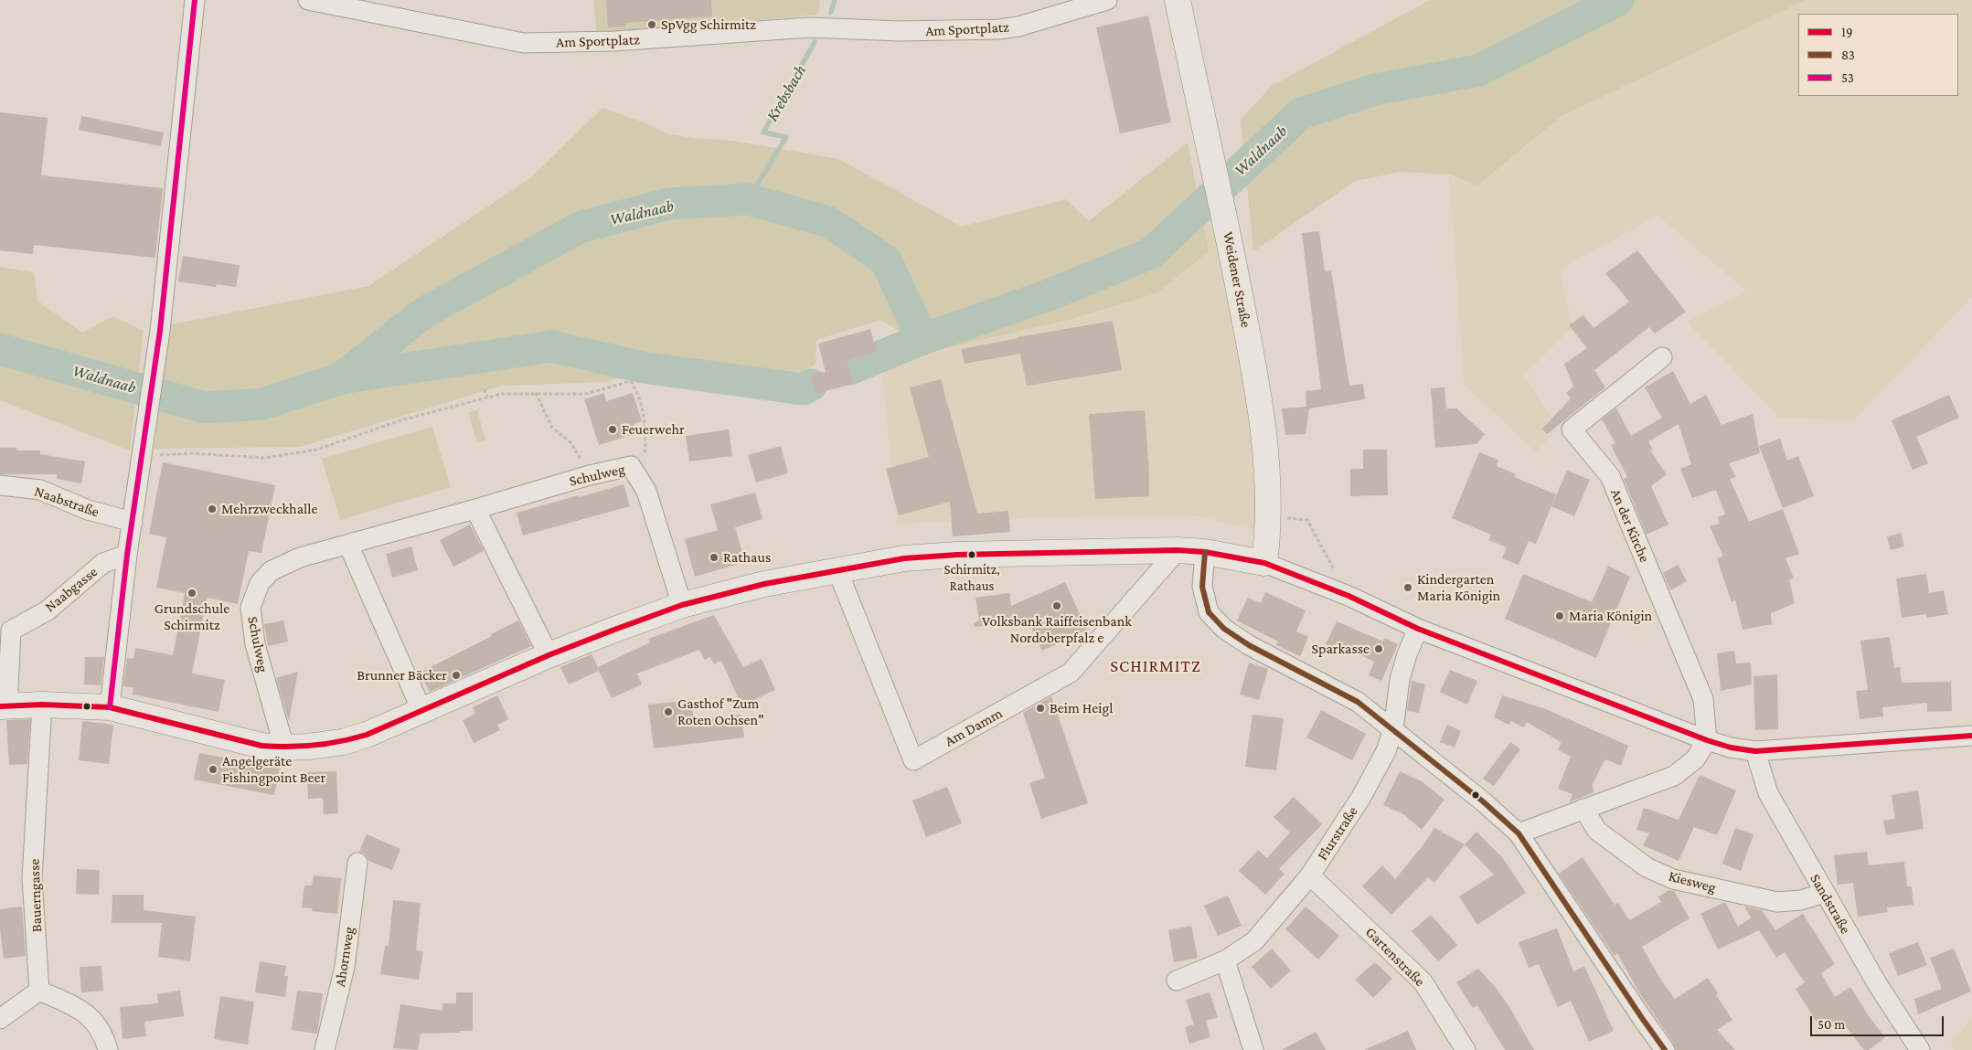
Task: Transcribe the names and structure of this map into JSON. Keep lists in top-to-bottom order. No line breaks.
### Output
{"streets":{"street":["Am Sportplatz","Weidener Straße","Schulweg","Naabstraße","An der Kirche","Naabgasse","Am Damm","Flurstraße","Kiesweg","Bauerngasse","Sandstraße","Ahornweg","Gartenstraße"]},"crossings":[["Flurstraße","Gartenstraße"],["Kiesweg","Sandstraße"]],"districts":["SCHIRMITZ"],"water":["Krebsbach","Waldnaab"],"places":["SpVgg Schirmitz","Feuerwehr","Mehrzweckhalle","Schirmitz, Rathaus","Rathaus","Kindergarten Maria Königin","Grundschule Schirmitz","Volksbank Raiffeisenbank Nordoberpfalz e","Maria Königin","Sparkasse","Brunner Bäcker","Beim Heigl","Gasthof \"Zum Roten Ochsen\"","Angelgeräte Fishingpoint Beer"],"lines":["transit line 53","transit line 19","transit line 83"],"legend":["19","83","53"],"scale_bar":"50 m"}
